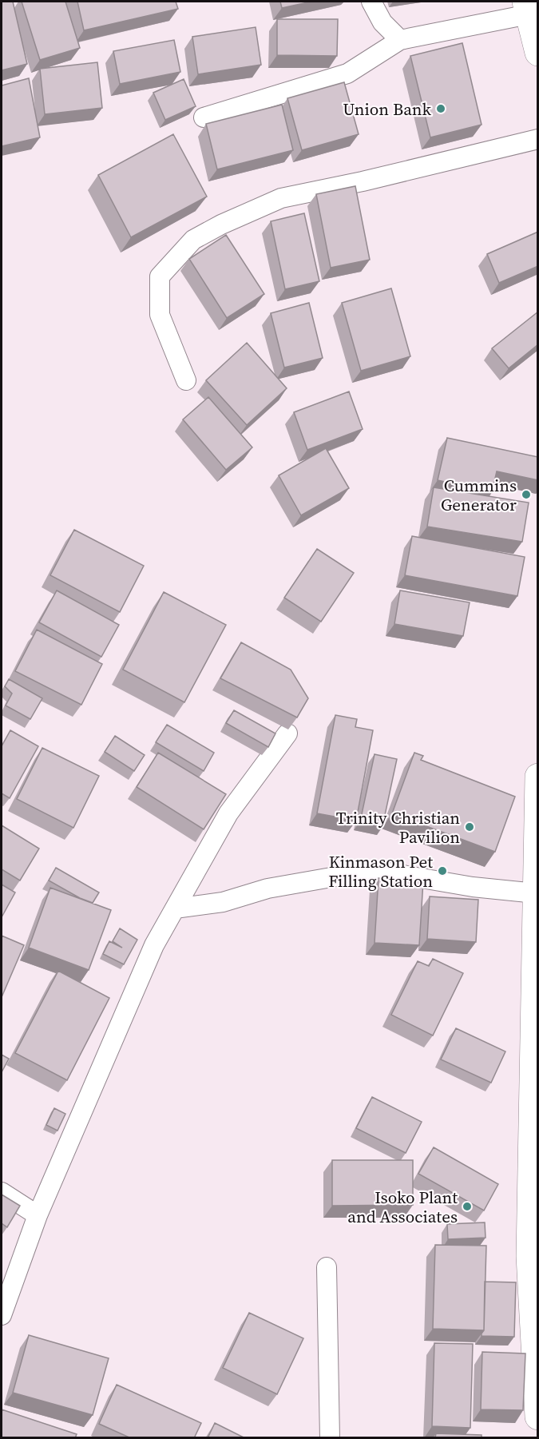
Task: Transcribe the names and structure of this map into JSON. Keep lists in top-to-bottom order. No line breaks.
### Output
{"places":["Union Bank","Cummins Generator","Trinity Christian Pavilion","Kinmason Pet Filling Station","Isoko Plant and Associates"]}
